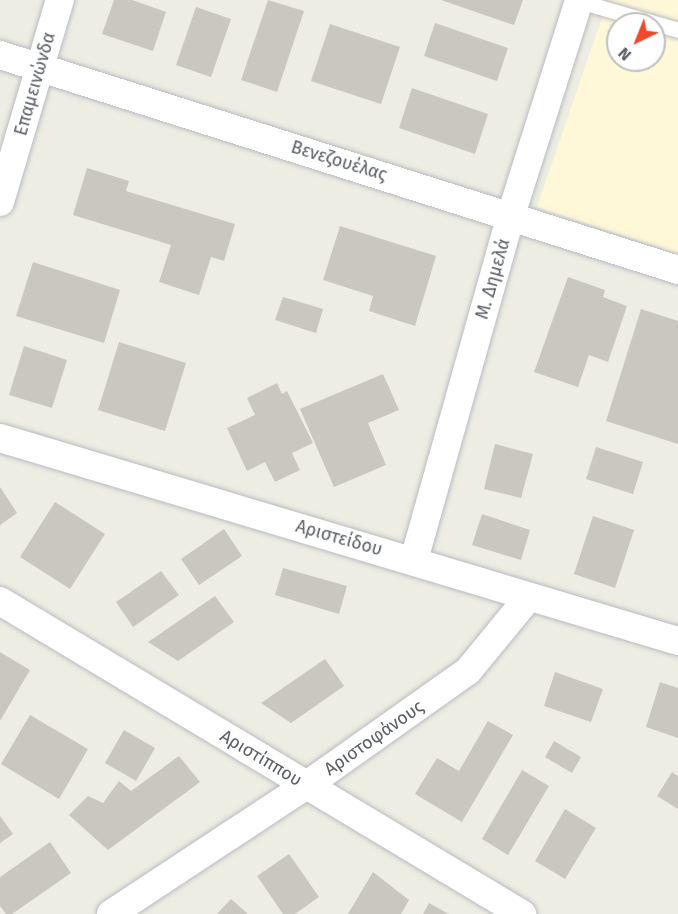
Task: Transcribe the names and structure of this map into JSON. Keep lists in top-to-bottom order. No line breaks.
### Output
{"streets":{"street":["Επαμεινώνδα","Βενεζουέλας","Μ. Δημελά","Αριστείδου","Αριστοφάνους","Αριστίππου"]},"crossings":[["Επαμεινώνδα","Βενεζουέλας"],["Βενεζουέλας","Μ. Δημελά"],["Μ. Δημελά","Αριστείδου"],["Αριστείδου","Αριστοφάνους"],["Αριστοφάνους","Αριστίππου"]],"north":"bottom left"}
